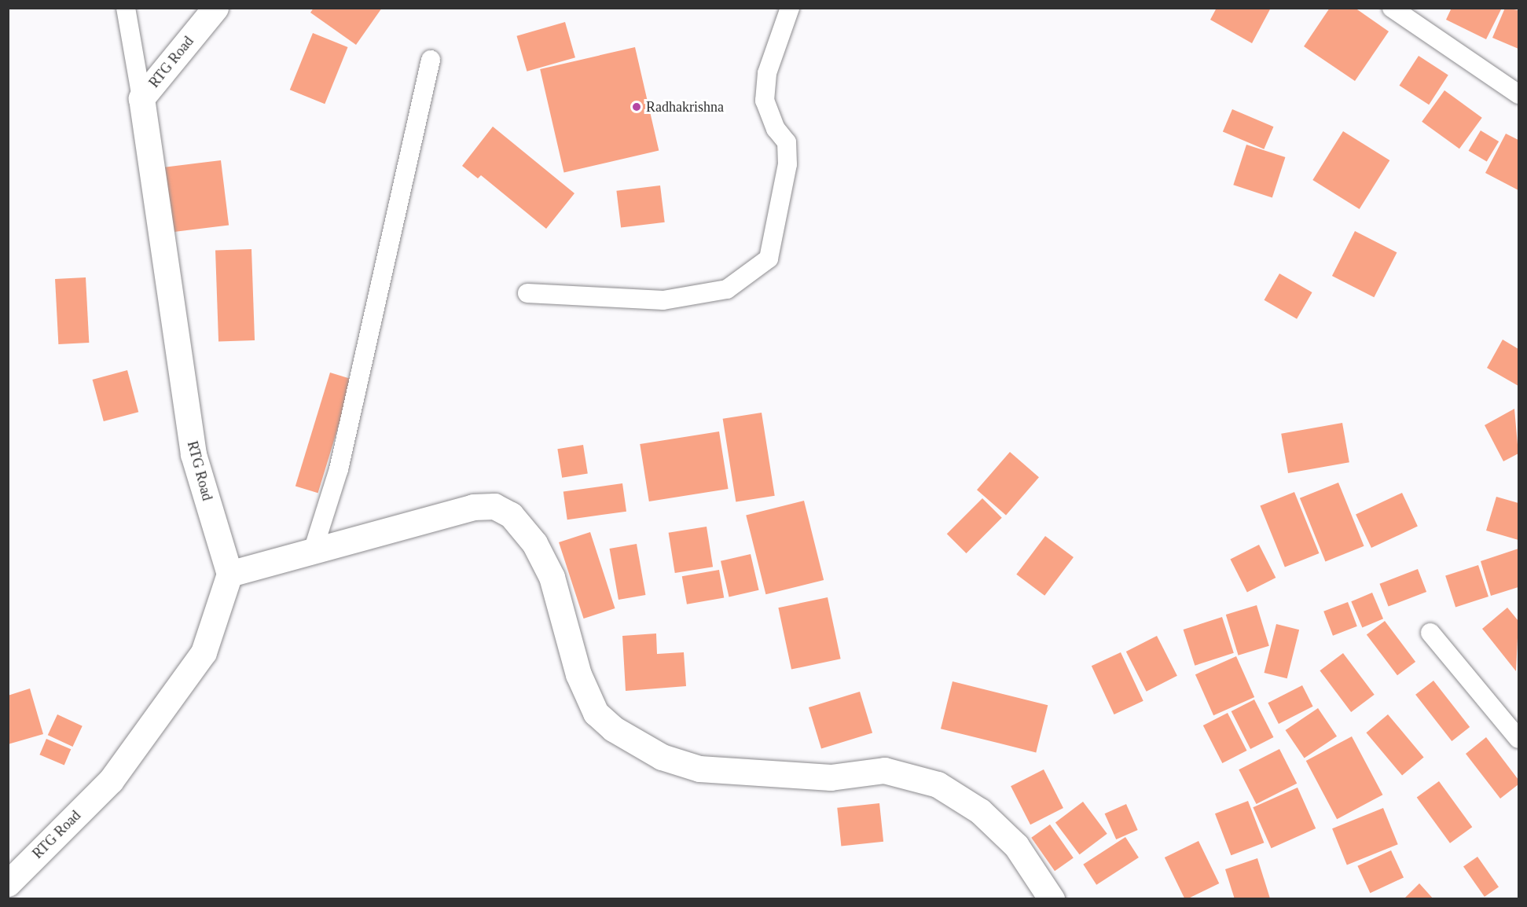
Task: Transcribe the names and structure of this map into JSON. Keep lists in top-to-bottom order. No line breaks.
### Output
{"streets":{"main road":["RTG Road"]},"places":["Radhakrishna"]}
